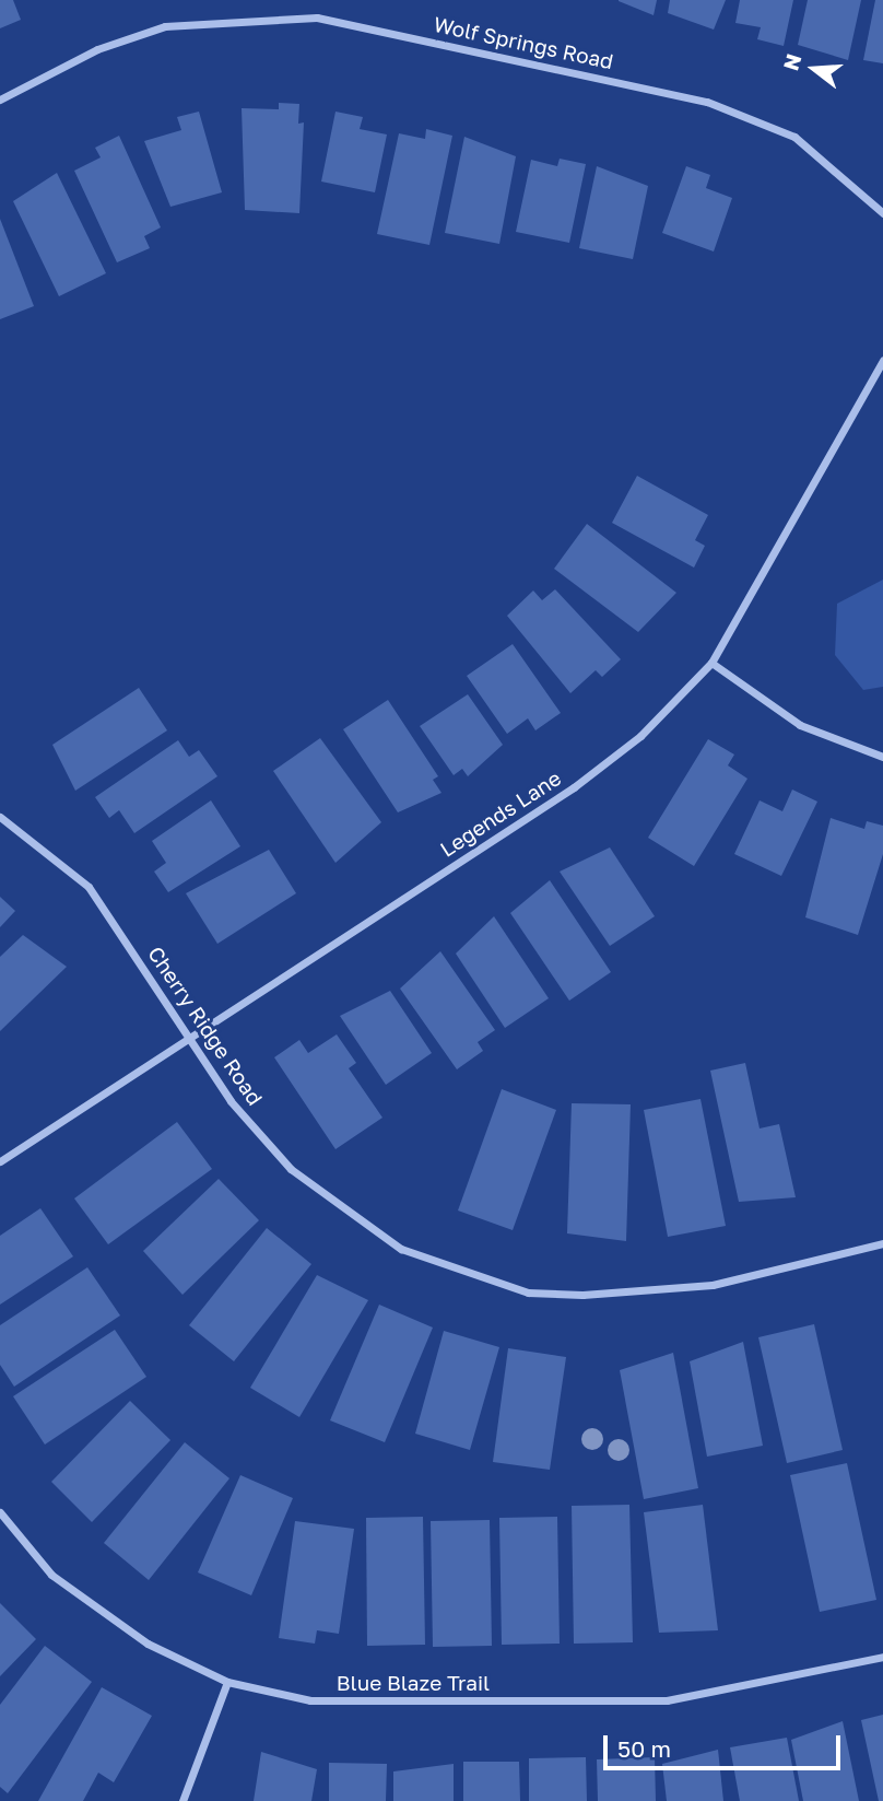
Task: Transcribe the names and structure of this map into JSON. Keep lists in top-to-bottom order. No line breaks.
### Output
{"streets":{"street":["Wolf Springs Road","Legends Lane","Cherry Ridge Road","Blue Blaze Trail"]},"crossings":[["Legends Lane","Cherry Ridge Road"]],"scale_bar":"50 m","north":"left"}
